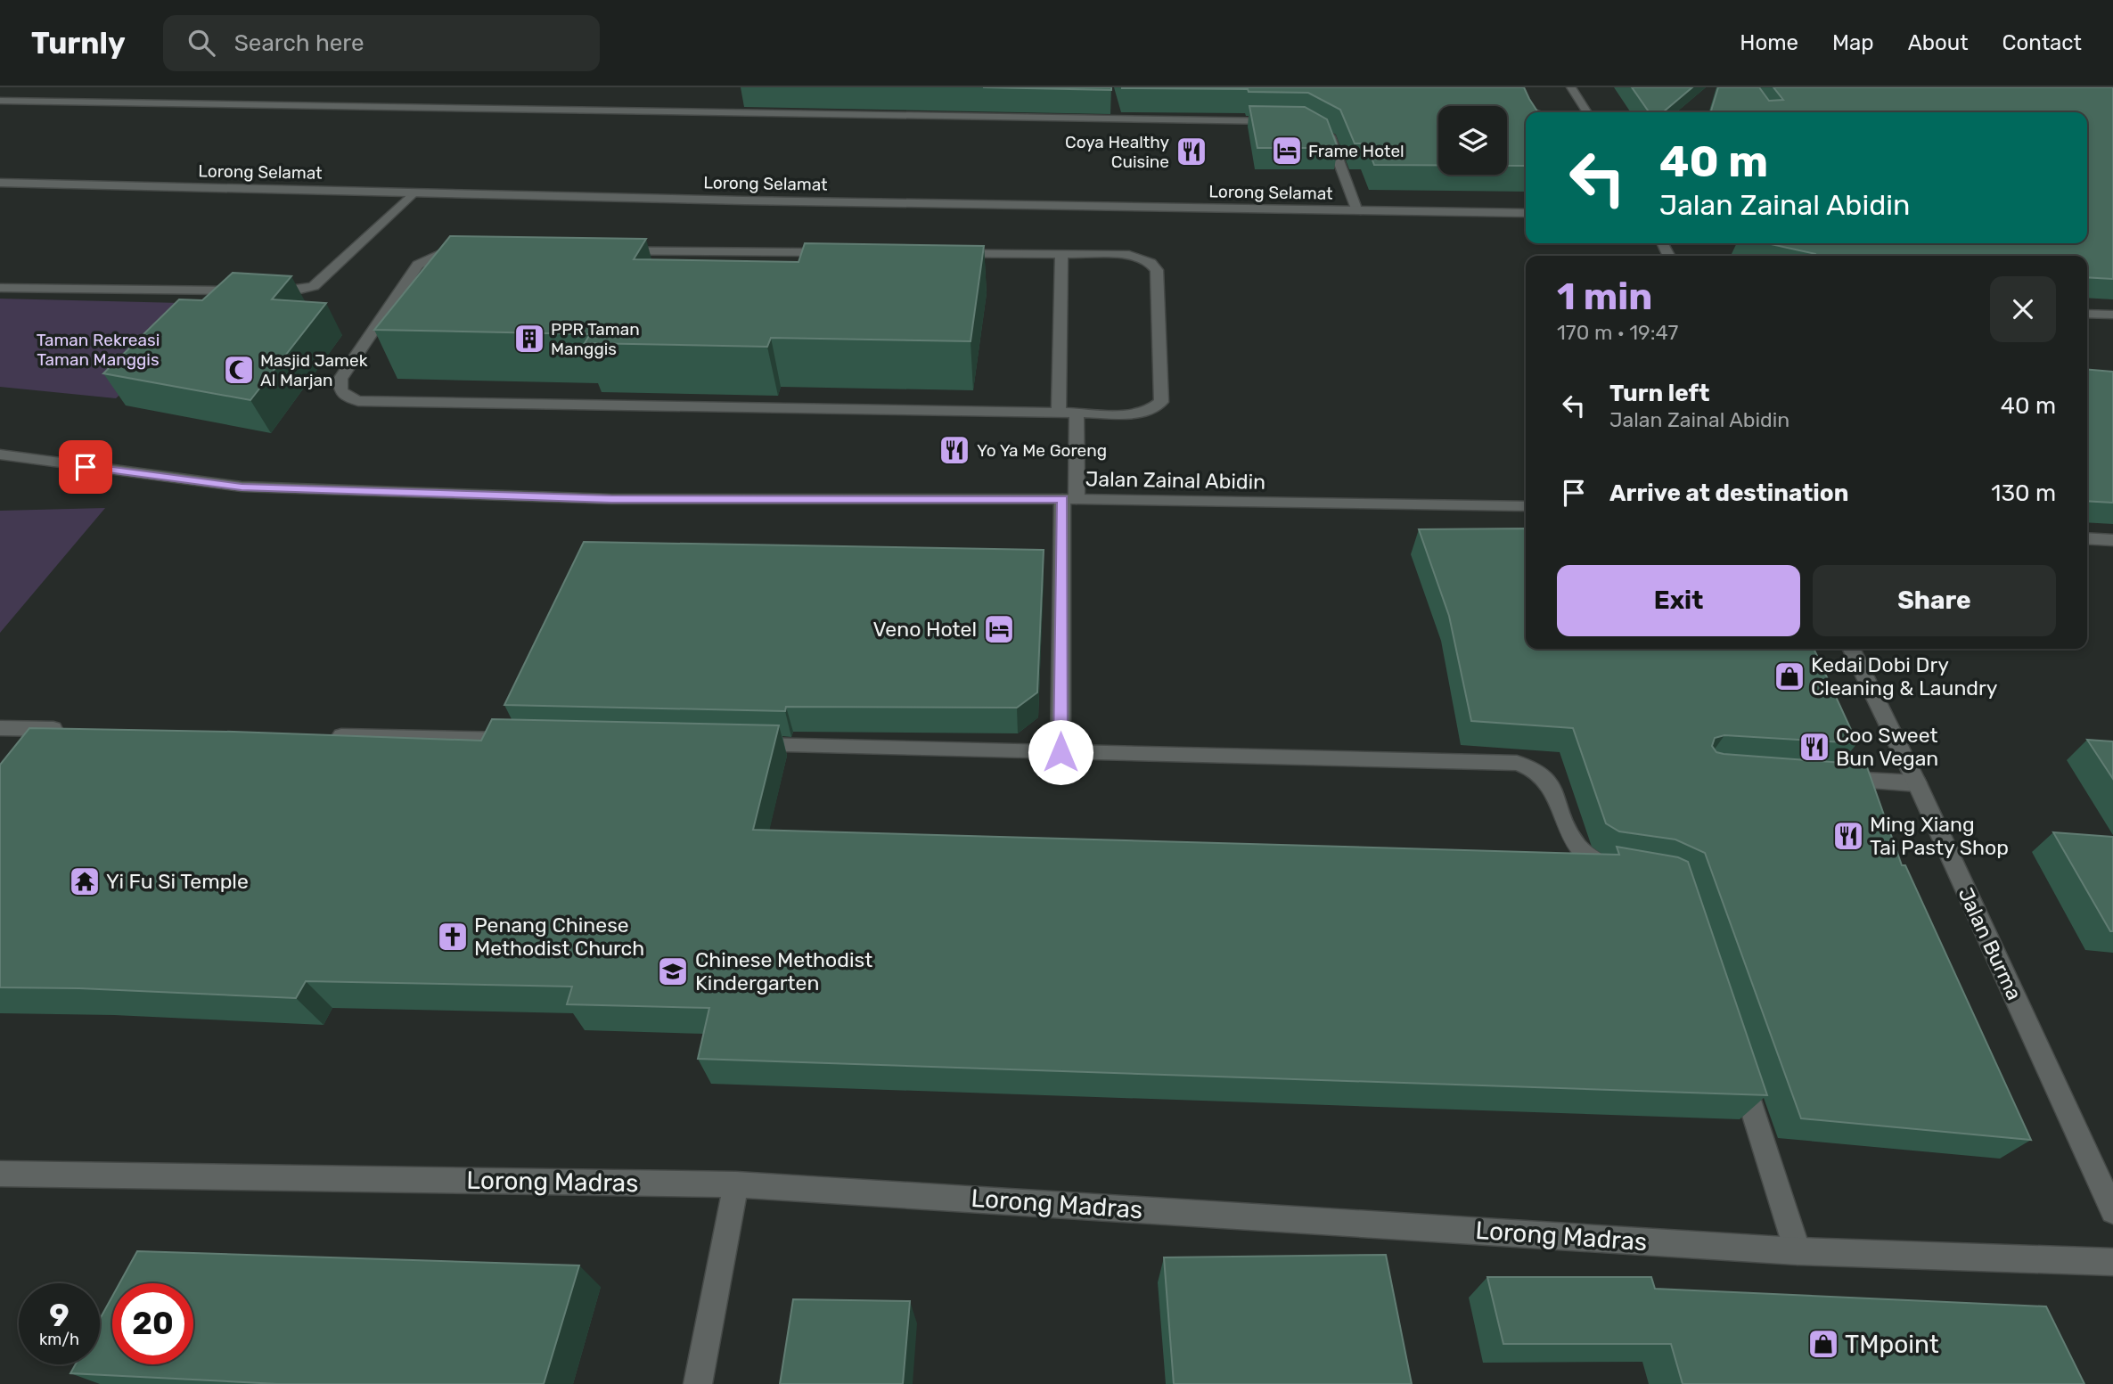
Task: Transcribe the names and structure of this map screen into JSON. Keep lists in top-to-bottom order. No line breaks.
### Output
{"streets":{"street":["Lorong Selamat","Jalan Zainal Abidin","Jalan Burma","Lorong Madras"]},"parks":["Taman Rekreasi Taman Manggis"],"places":{"hotel":["Frame Hotel","Veno Hotel"],"restaurant":["Coya Healthy Cuisine","Yo Ya Me Goreng","Coo Sweet Bun Vegan","Ming Xiang Tai Pasty Shop"],"building":["PPR Taman Manggis"],"mosque":["Masjid Jamek Al Marjan"],"shop":["Kedai Dobi Dry Cleaning & Laundry","TMpoint"],"temple":["Yi Fu Si Temple"],"church":["Penang Chinese Methodist Church"],"school or university":["Chinese Methodist Kindergarten"]},"page":{"header":"Turnly","search":"Search here","nav":["Home","Map","About","Contact"],"turn":["40 m","Jalan Zainal Abidin"],"heading":["1 min","170 m · 19:47"],"list":[{"name":"Turn left","note":"Jalan Zainal Abidin","value":"40 m"},{"name":"Arrive at destination","value":"130 m"}],"buttons":["Exit","Share"],"speed":"9 km/h","limit":"20"}}
